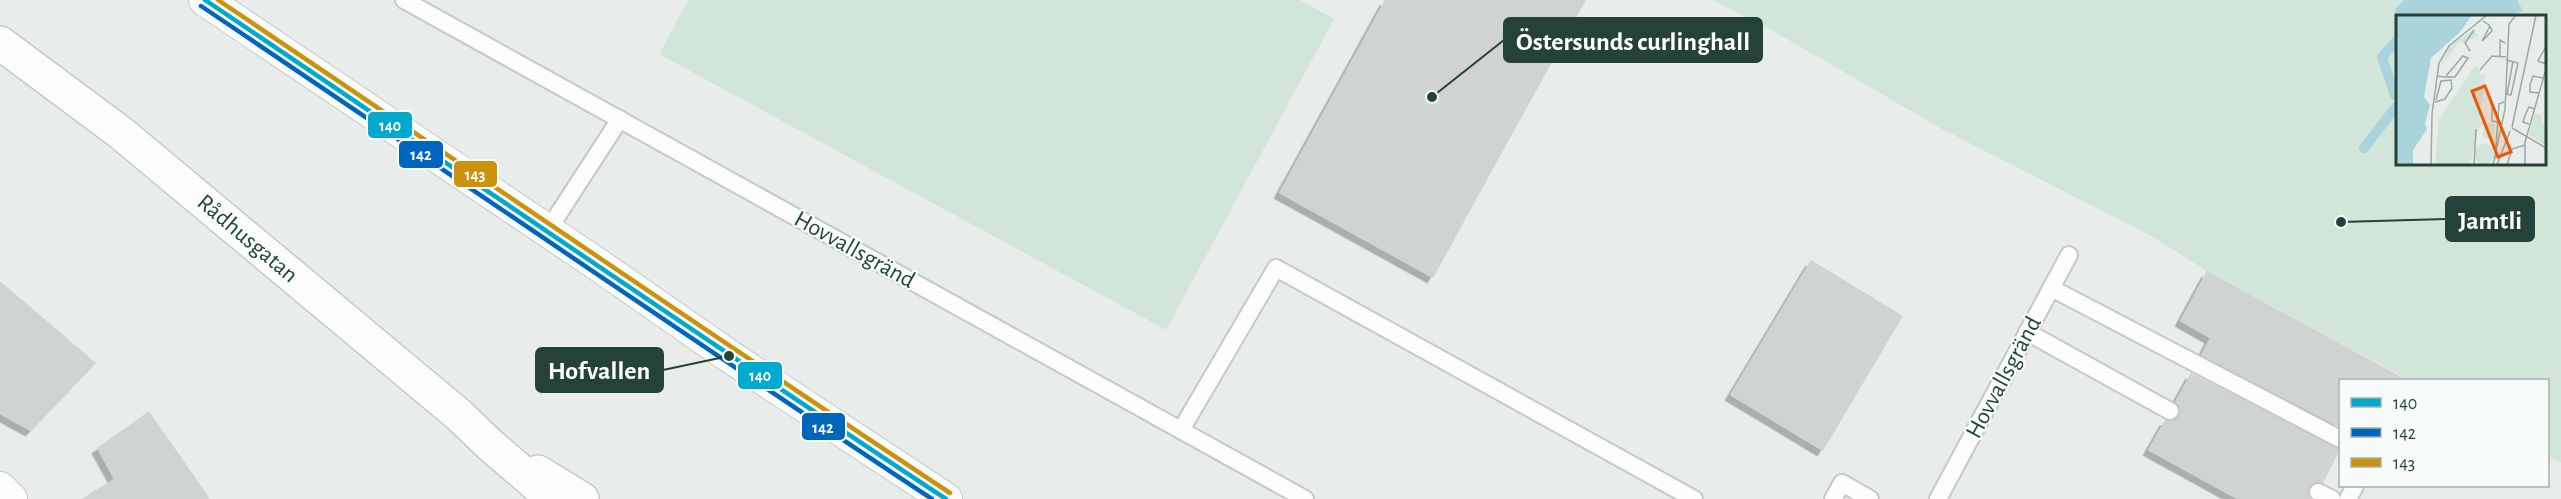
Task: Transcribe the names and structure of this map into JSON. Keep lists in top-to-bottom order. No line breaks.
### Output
{"streets":{"main road":["Rådhusgatan"],"lane":["Hovvallsgränd"]},"places":["Östersunds curlinghall","Jamtli","Hofvallen"],"lines":["transit line 140","transit line 143","transit line 142"],"legend":["140","142","143"]}
